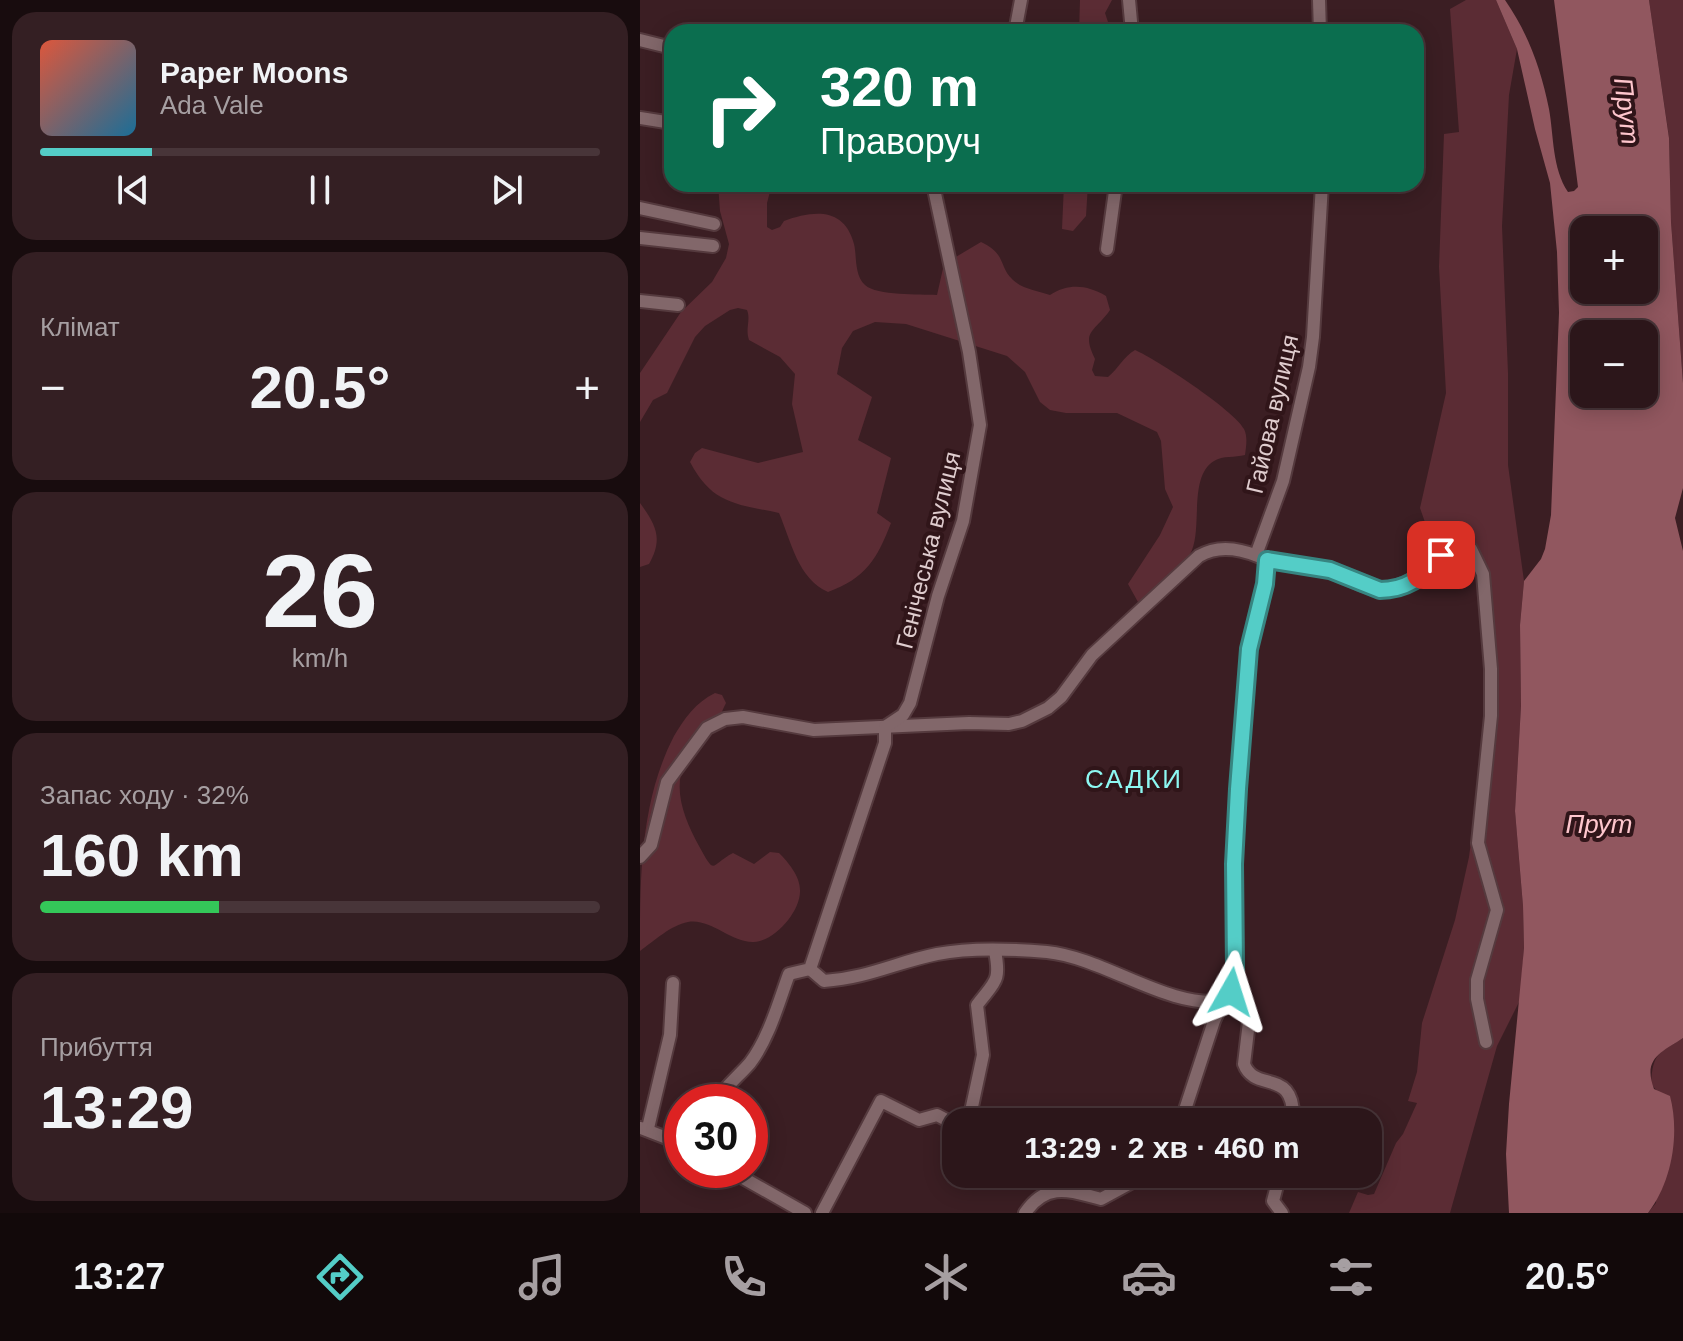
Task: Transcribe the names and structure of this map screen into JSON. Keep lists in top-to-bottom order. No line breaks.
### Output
{"streets":{"street":["Гайова вулиця","Генічеська вулиця"]},"districts":["САДКИ"],"water":["Прут"],"page":{"turn":["320 m","Праворуч"],"song":["Paper Moons","Ada Vale"],"map_buttons":["+","−"],"tile":["Клімат",["26","km/h"],["Запас ходу · 32%","160 km"],["Прибуття","13:29"]],"heat":["−","20.5°","+"],"limit":"30","trip":"13:29 · 2 хв · 460 m","tabs":["13:27","20.5°"]}}
